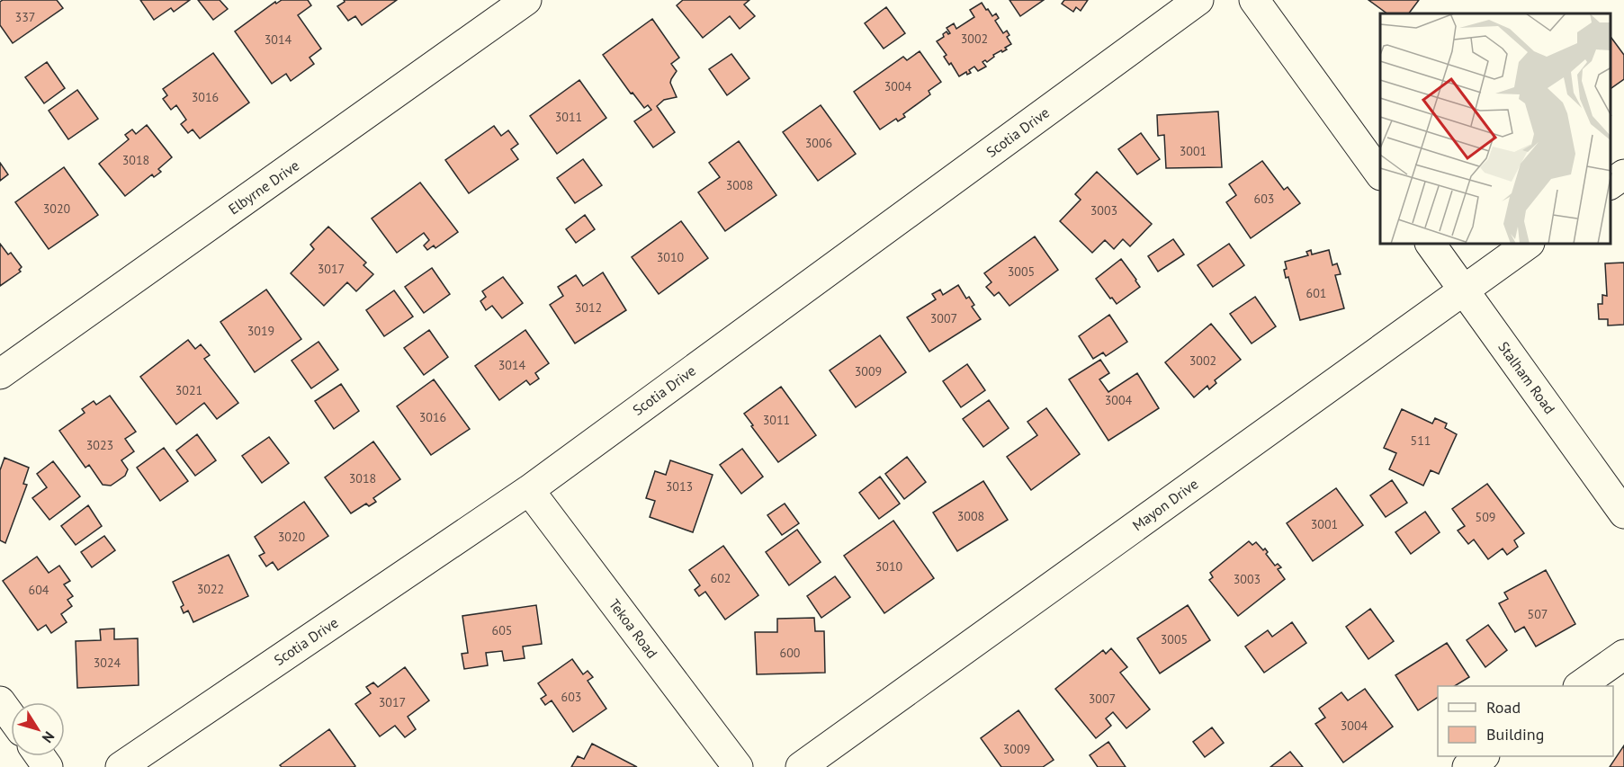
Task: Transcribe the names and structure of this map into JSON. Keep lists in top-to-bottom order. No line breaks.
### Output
{"streets":{"street":["Scotia Drive","Elbyrne Drive","Stalham Road","Mayon Drive","Tekoa Road"]},"crossings":[["Scotia Drive","Tekoa Road"],["Stalham Road","Mayon Drive"]],"house_numbers":["337","3002","3014","3004","3016","3011","3006","3001","3018","3008","603","3020","3003","3010","3017","3005","601","3012","3007","3019","3002","3014","3009","3021","3004","3016","3011","511","3023","3018","3013","3008","509","3001","3020","3010","602","3003","3022","604","507","605","3005","600","3024","603","3007","3017","3004","3009"],"legend":["Road","Building"],"north":"bottom right"}
